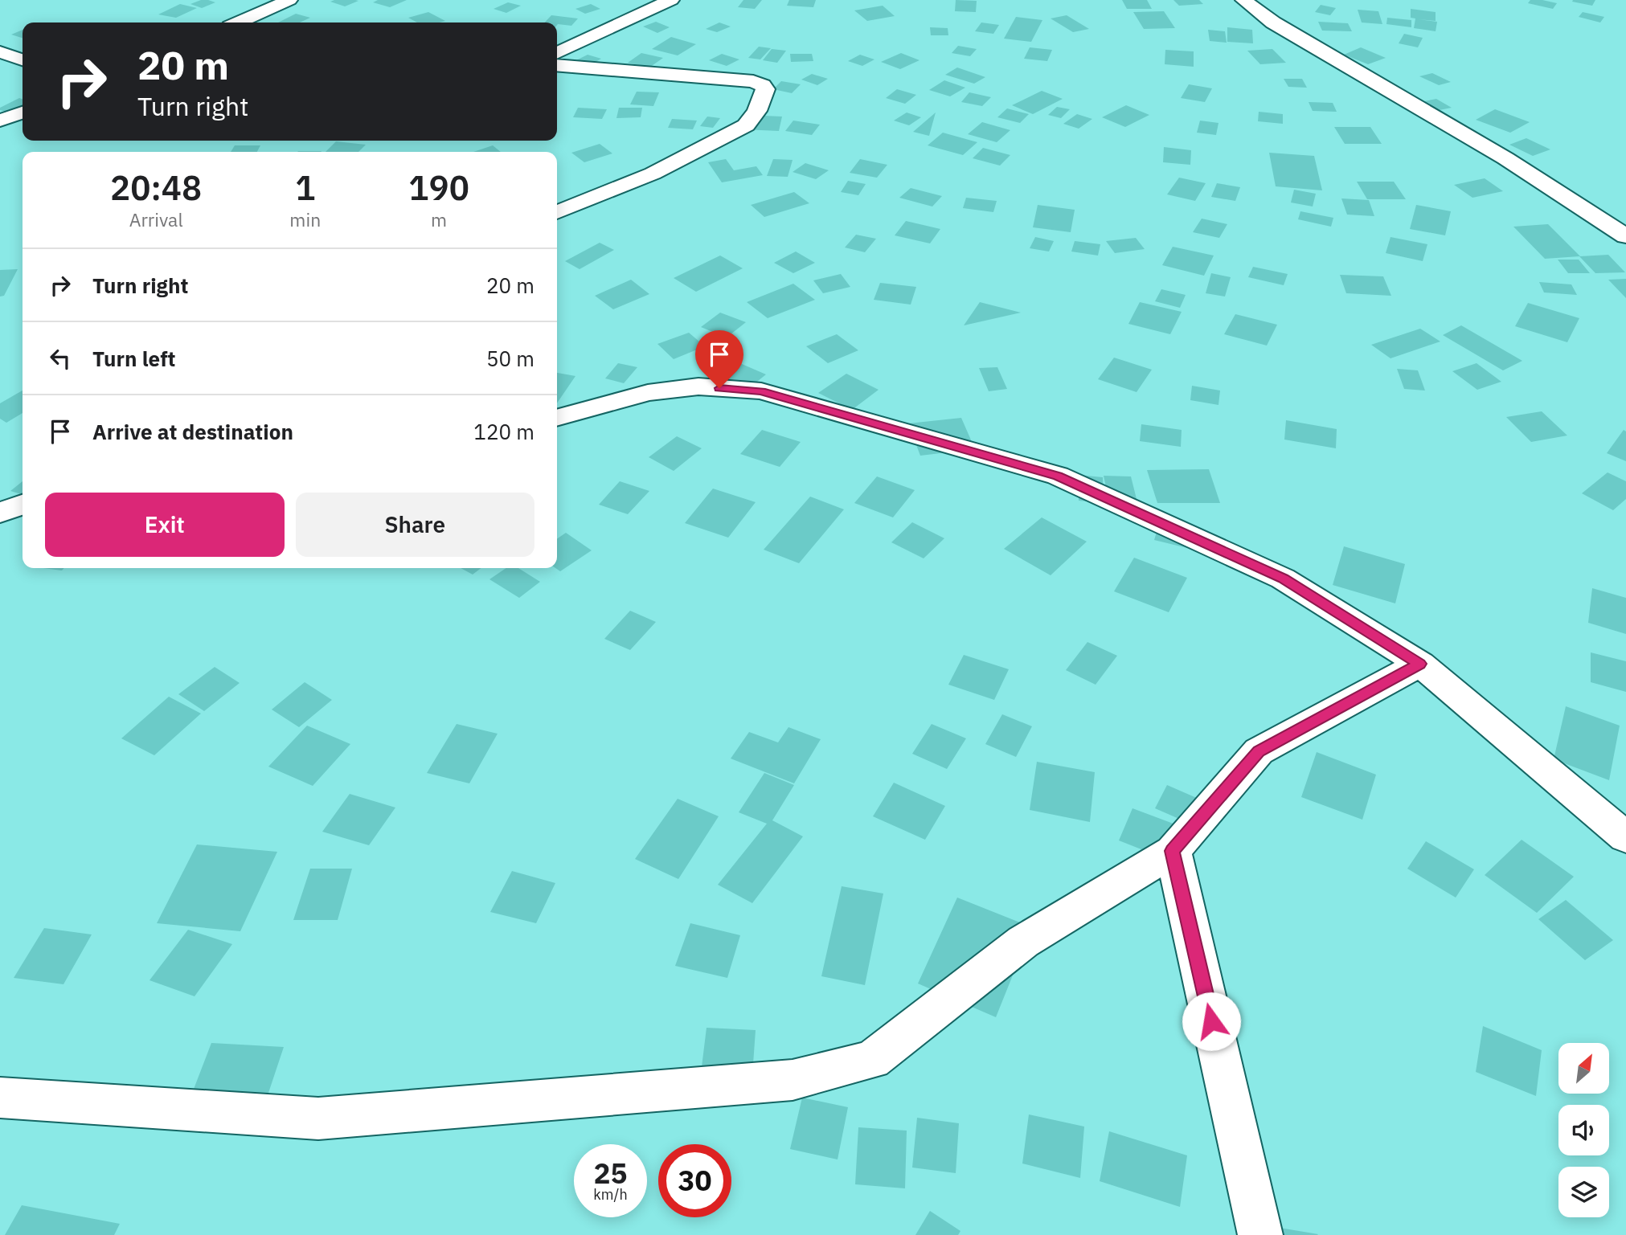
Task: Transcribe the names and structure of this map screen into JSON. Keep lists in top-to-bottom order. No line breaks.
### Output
{"north":"top right","page":{"turn":["20 m","Turn right"],"eta":["20:48","Arrival","1","min","190","m"],"list":[{"name":"Turn right","value":"20 m"},{"name":"Turn left","value":"50 m"},{"name":"Arrive at destination","value":"120 m"}],"buttons":["Exit","Share"],"speed":"25 km/h","limit":"30"}}
